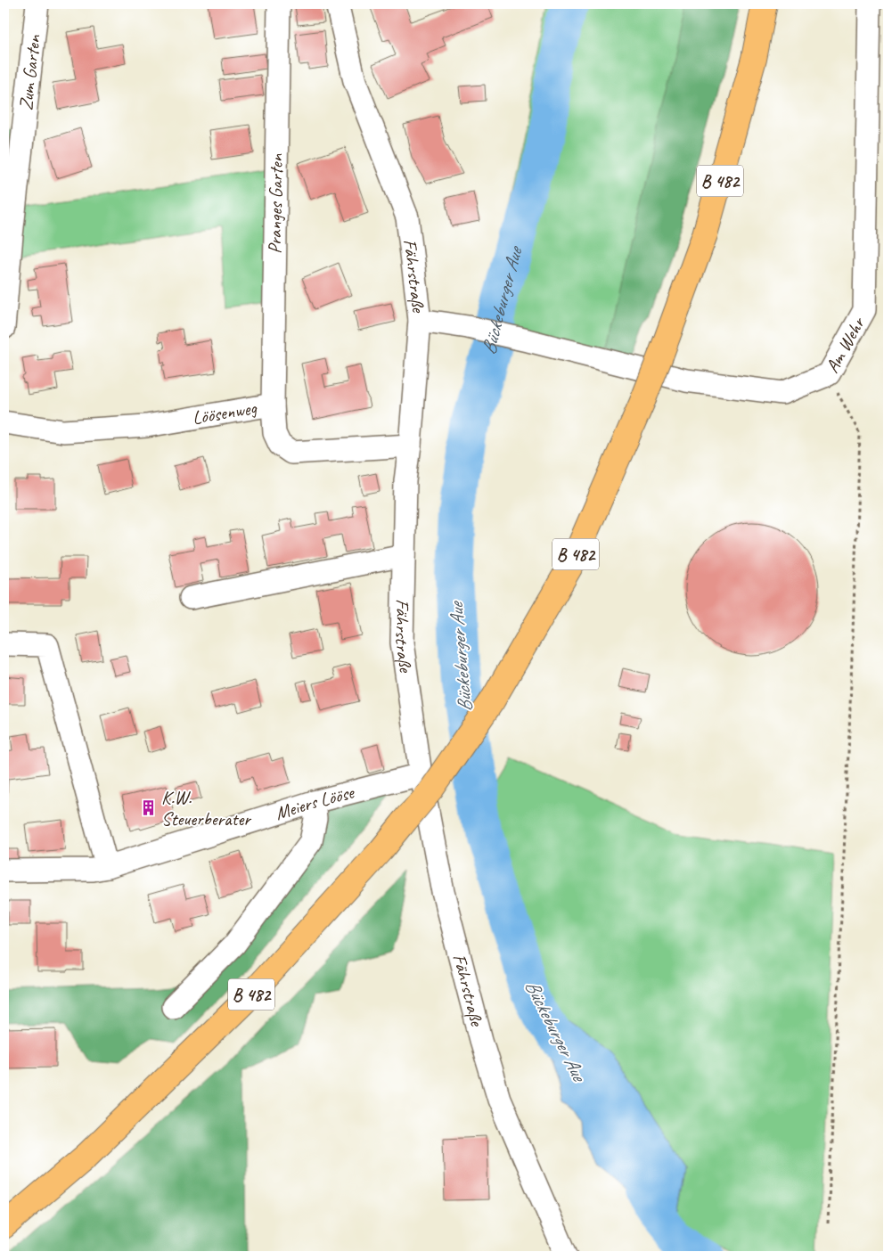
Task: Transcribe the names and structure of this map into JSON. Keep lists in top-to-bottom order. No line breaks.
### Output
{"streets":{"main road":["B 482"],"street":["Zum Garten","Pranges Garten","Fährstraße","Am Wehr","Löösenweg","Meiers Lööse"]},"crossings":[["Pranges Garten","Löösenweg"],["Fährstraße","Am Wehr"],["Fährstraße","Löösenweg"],["Fährstraße","Meiers Lööse"]],"water":["Bückeburger Aue"],"places":{"building":["K.W. Steuerberater"]}}
